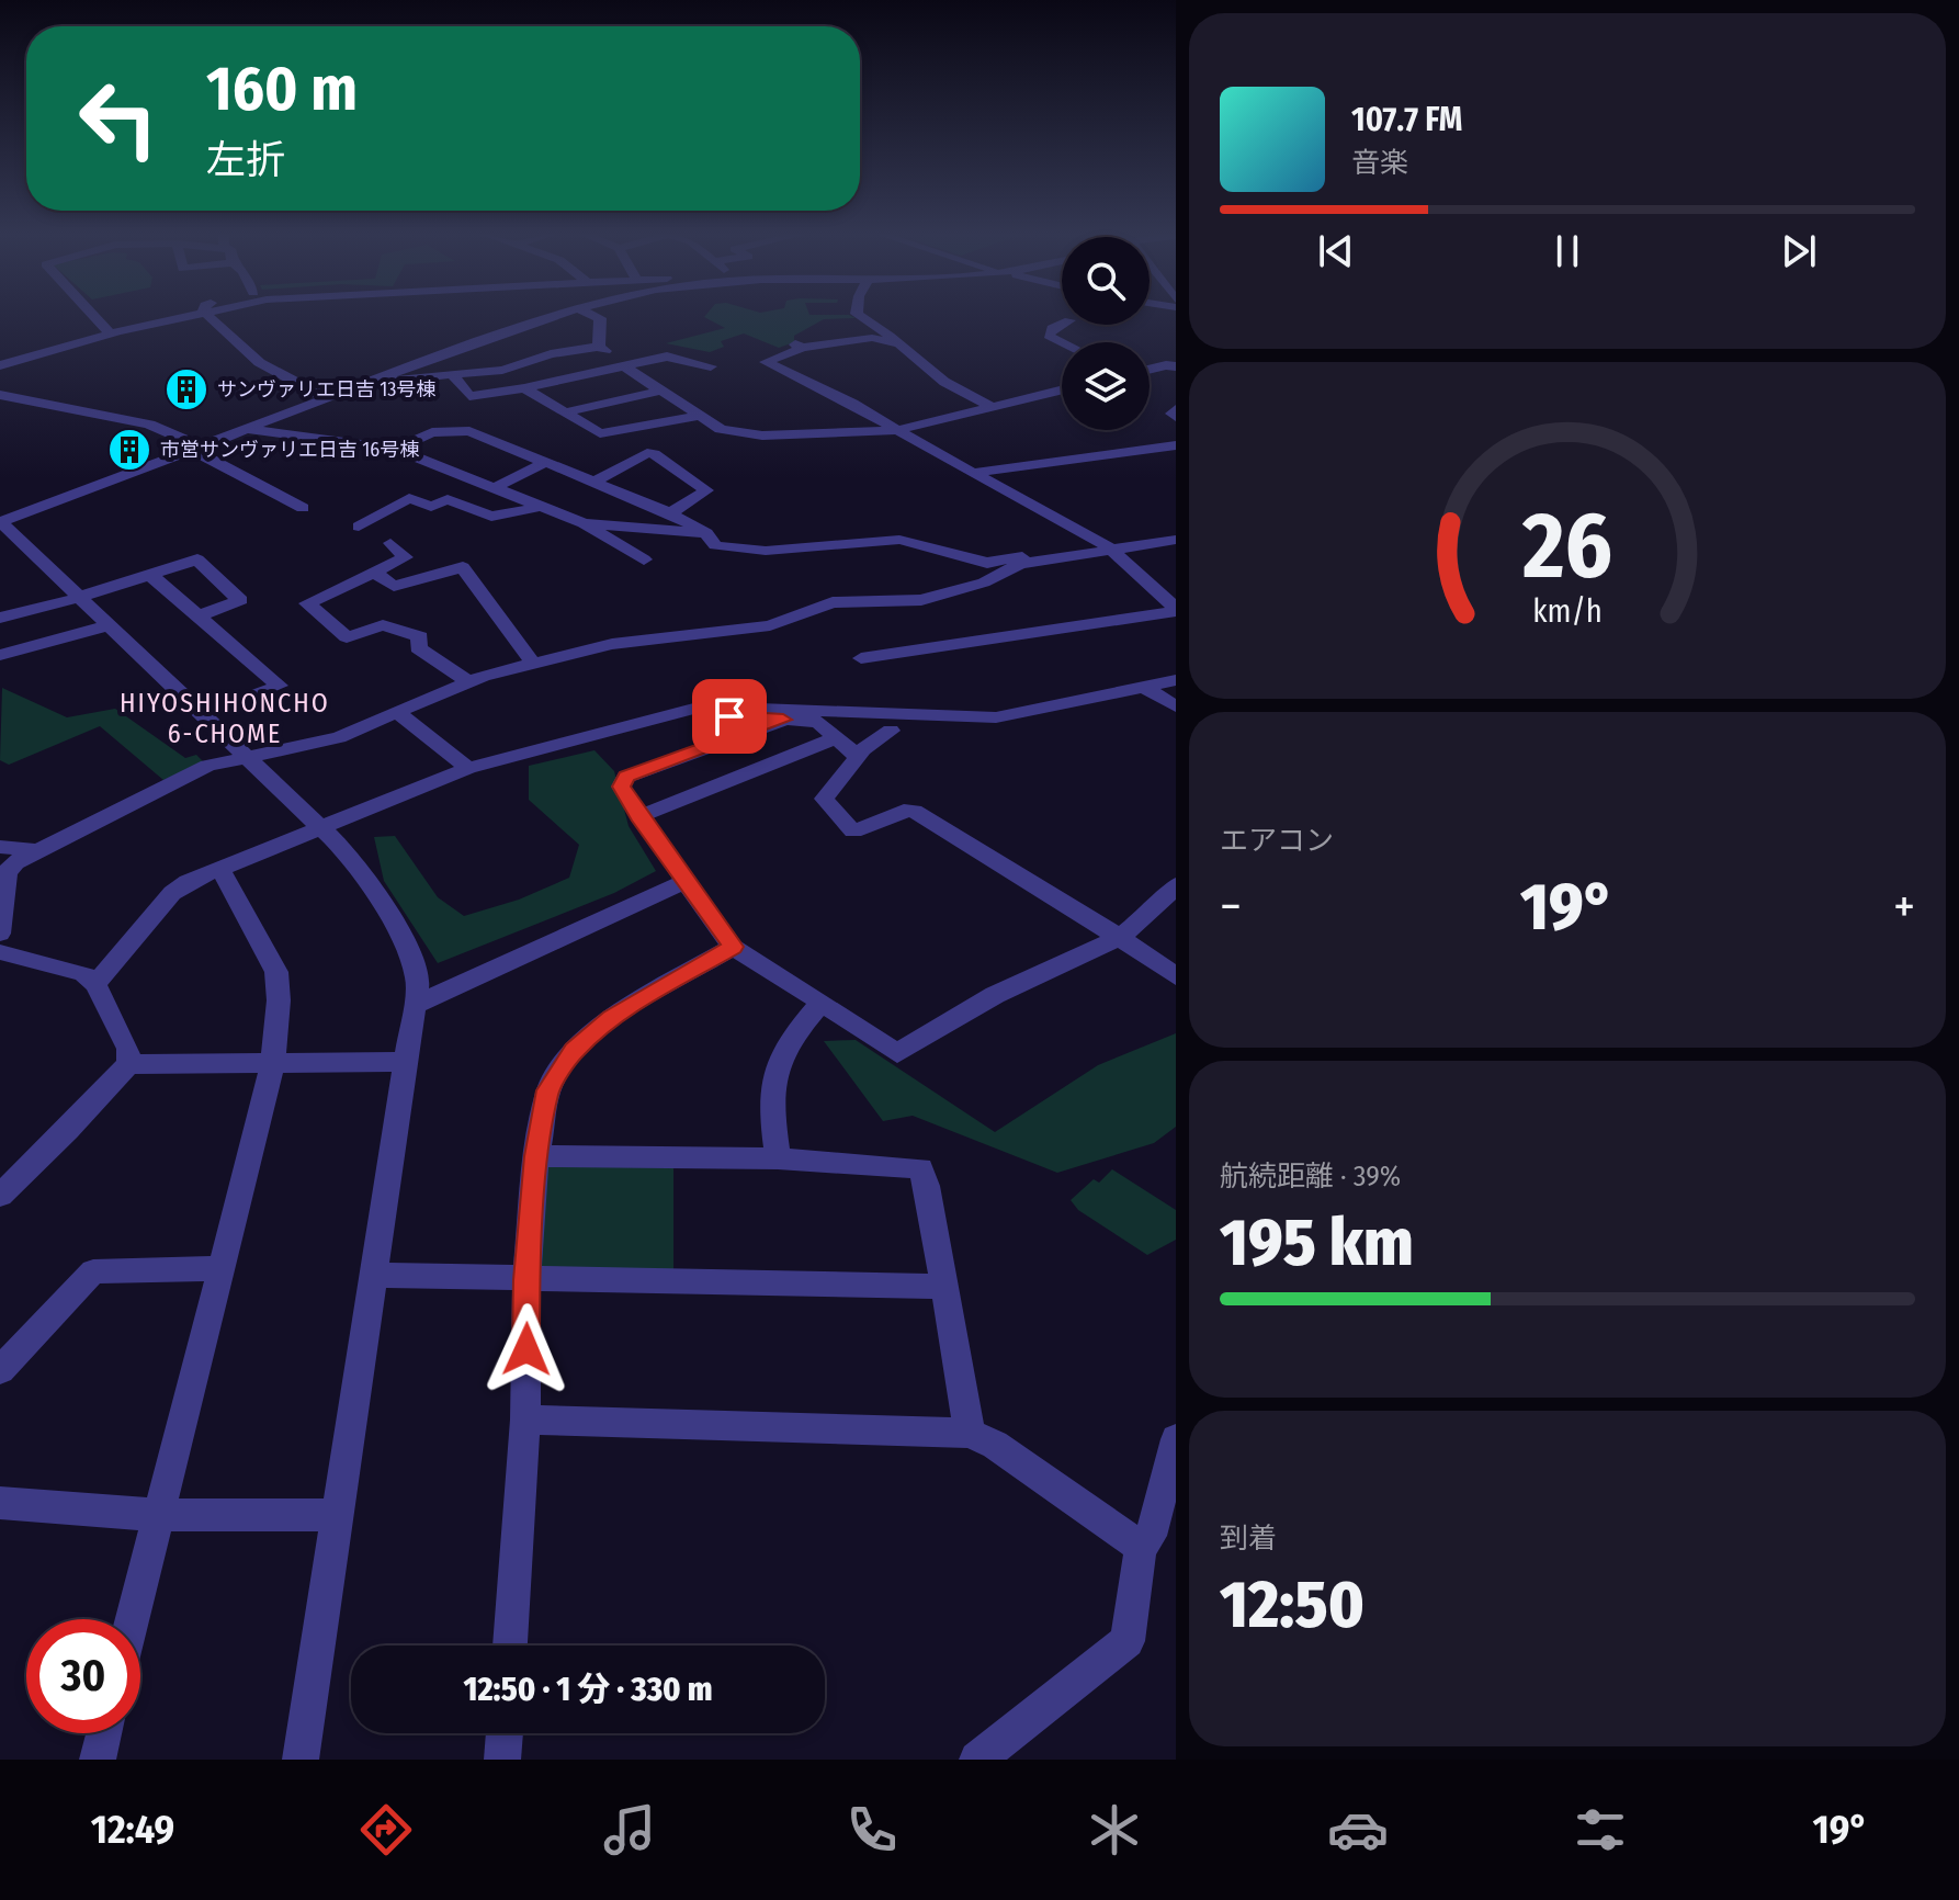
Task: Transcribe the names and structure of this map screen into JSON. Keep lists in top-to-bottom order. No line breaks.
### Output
{"districts":["HIYOSHIHONCHO 6-CHOME"],"places":{"building":["サンヴァリエ日吉 13号棟","市営サンヴァリエ日吉 16号棟"]},"page":{"turn":["160 m","左折"],"song":["107.7 FM","音楽"],"tile":["エアコン",["航続距離 · 39%","195 km"],["到着","12:50"]],"heat":["−","19°","+"],"limit":"30","trip":"12:50 · 1 分 · 330 m","tabs":["12:49","19°"],"gauge":["26","km/h"]}}
